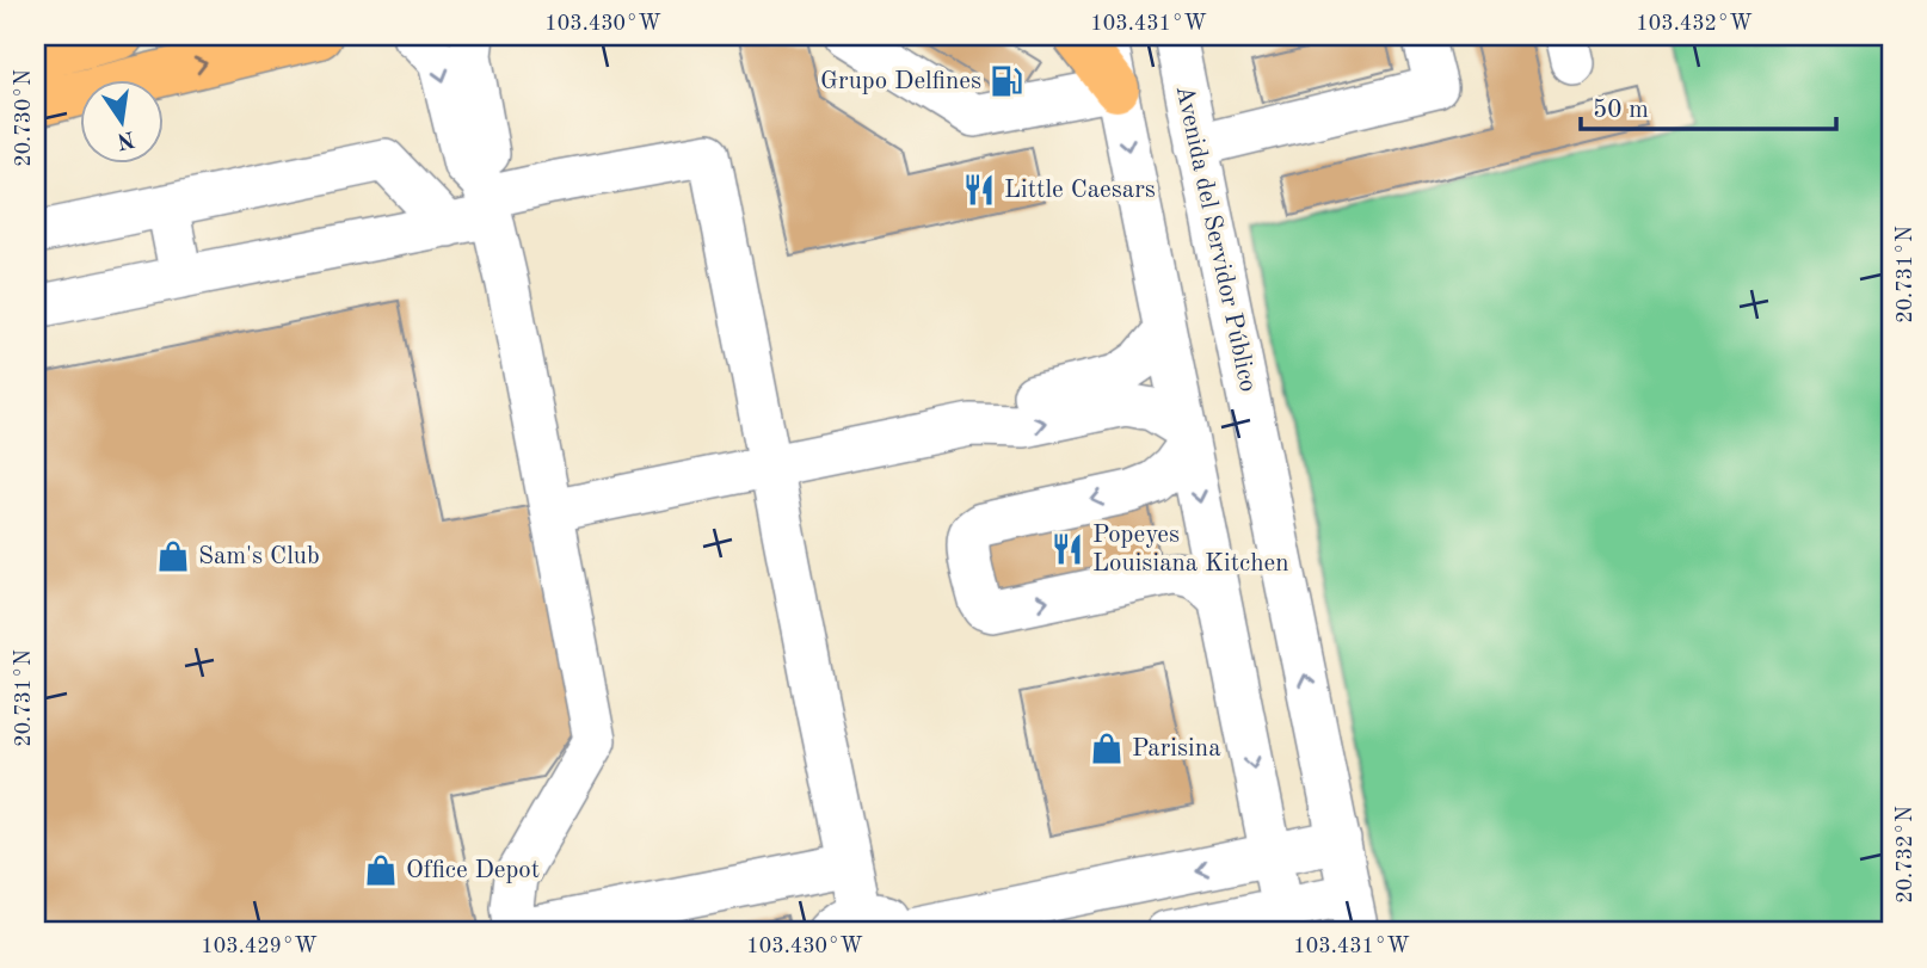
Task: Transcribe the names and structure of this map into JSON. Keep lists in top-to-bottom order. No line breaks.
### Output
{"streets":{"street":["Avenida del Servidor Público"]},"places":{"fuel station":["Grupo Delfines"],"restaurant":["Little Caesars","Popeyes Louisiana Kitchen"],"shop":["Sam's Club","Parisina","Office Depot"]},"scale_bar":"50 m","north":"bottom","coordinates":["103.430°W","103.431°W","103.432°W","20.730°N","20.731°N","20.732°N","103.429°W"]}
